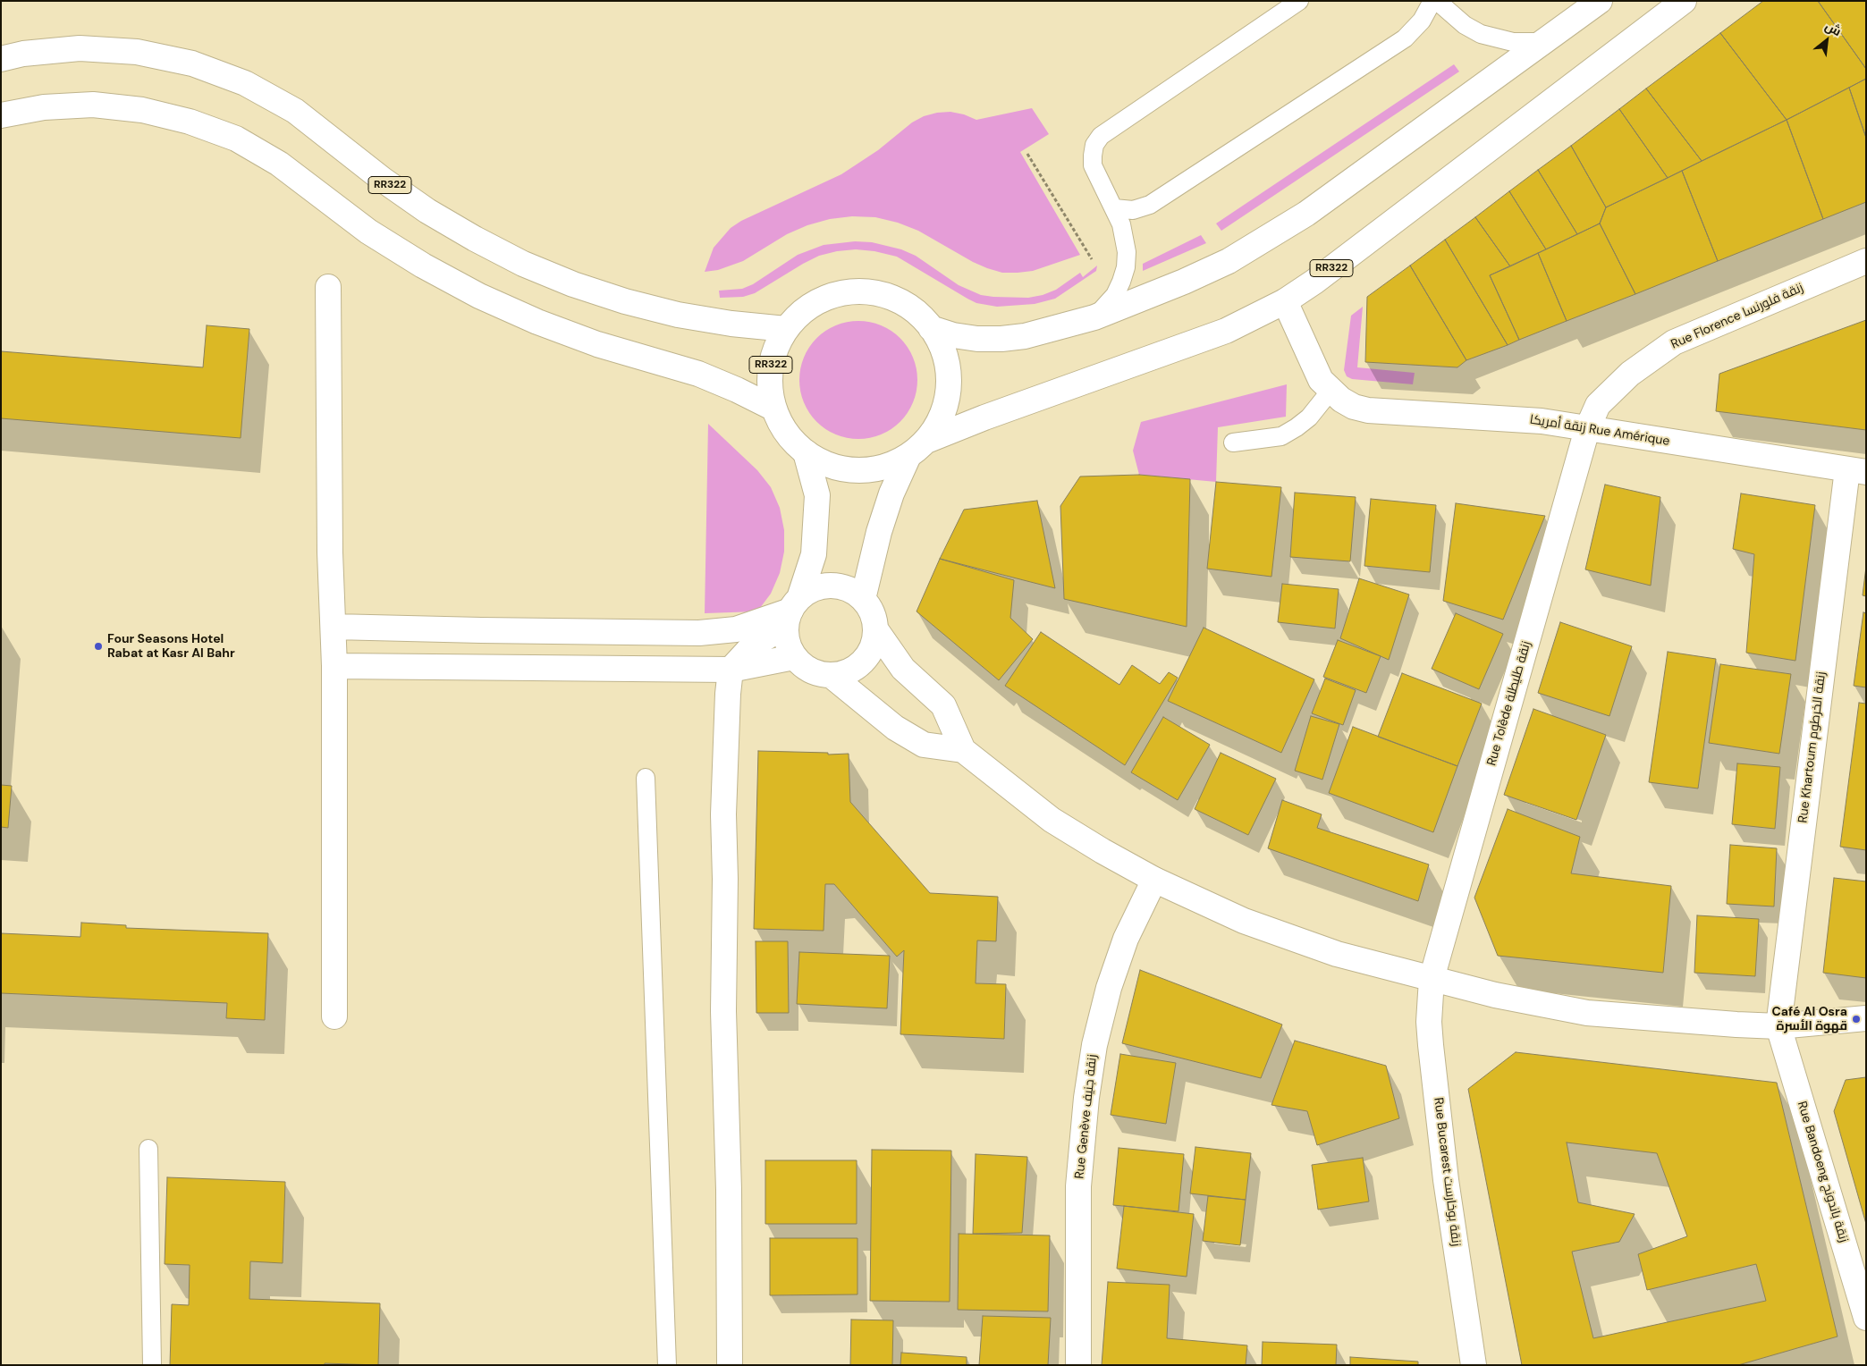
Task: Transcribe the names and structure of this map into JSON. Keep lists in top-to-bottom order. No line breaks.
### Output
{"streets":{"street":["RR322","Rue Florence زنقة فلورنسا","زنقة أمريكا Rue Amérique","Rue Tolède زنقة طليطلة","Rue Khartoum زنقة الخرطوم","Rue Genève زنقة جنيف","Rue Bucarest زنقة بوخارست","Rue Bandoeng زنقة باندونج"]},"crossings":[["RR322","زنقة أمريكا Rue Amérique"],["Rue Florence زنقة فلورنسا","زنقة أمريكا Rue Amérique"],["Rue Florence زنقة فلورنسا","Rue Tolède زنقة طليطلة"],["زنقة أمريكا Rue Amérique","Rue Tolède زنقة طليطلة"],["زنقة أمريكا Rue Amérique","Rue Khartoum زنقة الخرطوم"],["Rue Tolède زنقة طليطلة","Rue Bucarest زنقة بوخارست"],["Rue Khartoum زنقة الخرطوم","Rue Bandoeng زنقة باندونج"]],"places":["Four Seasons Hotel Rabat at Kasr Al Bahr","Café Al Osra قهوة الأسرة"],"north":"top right"}
